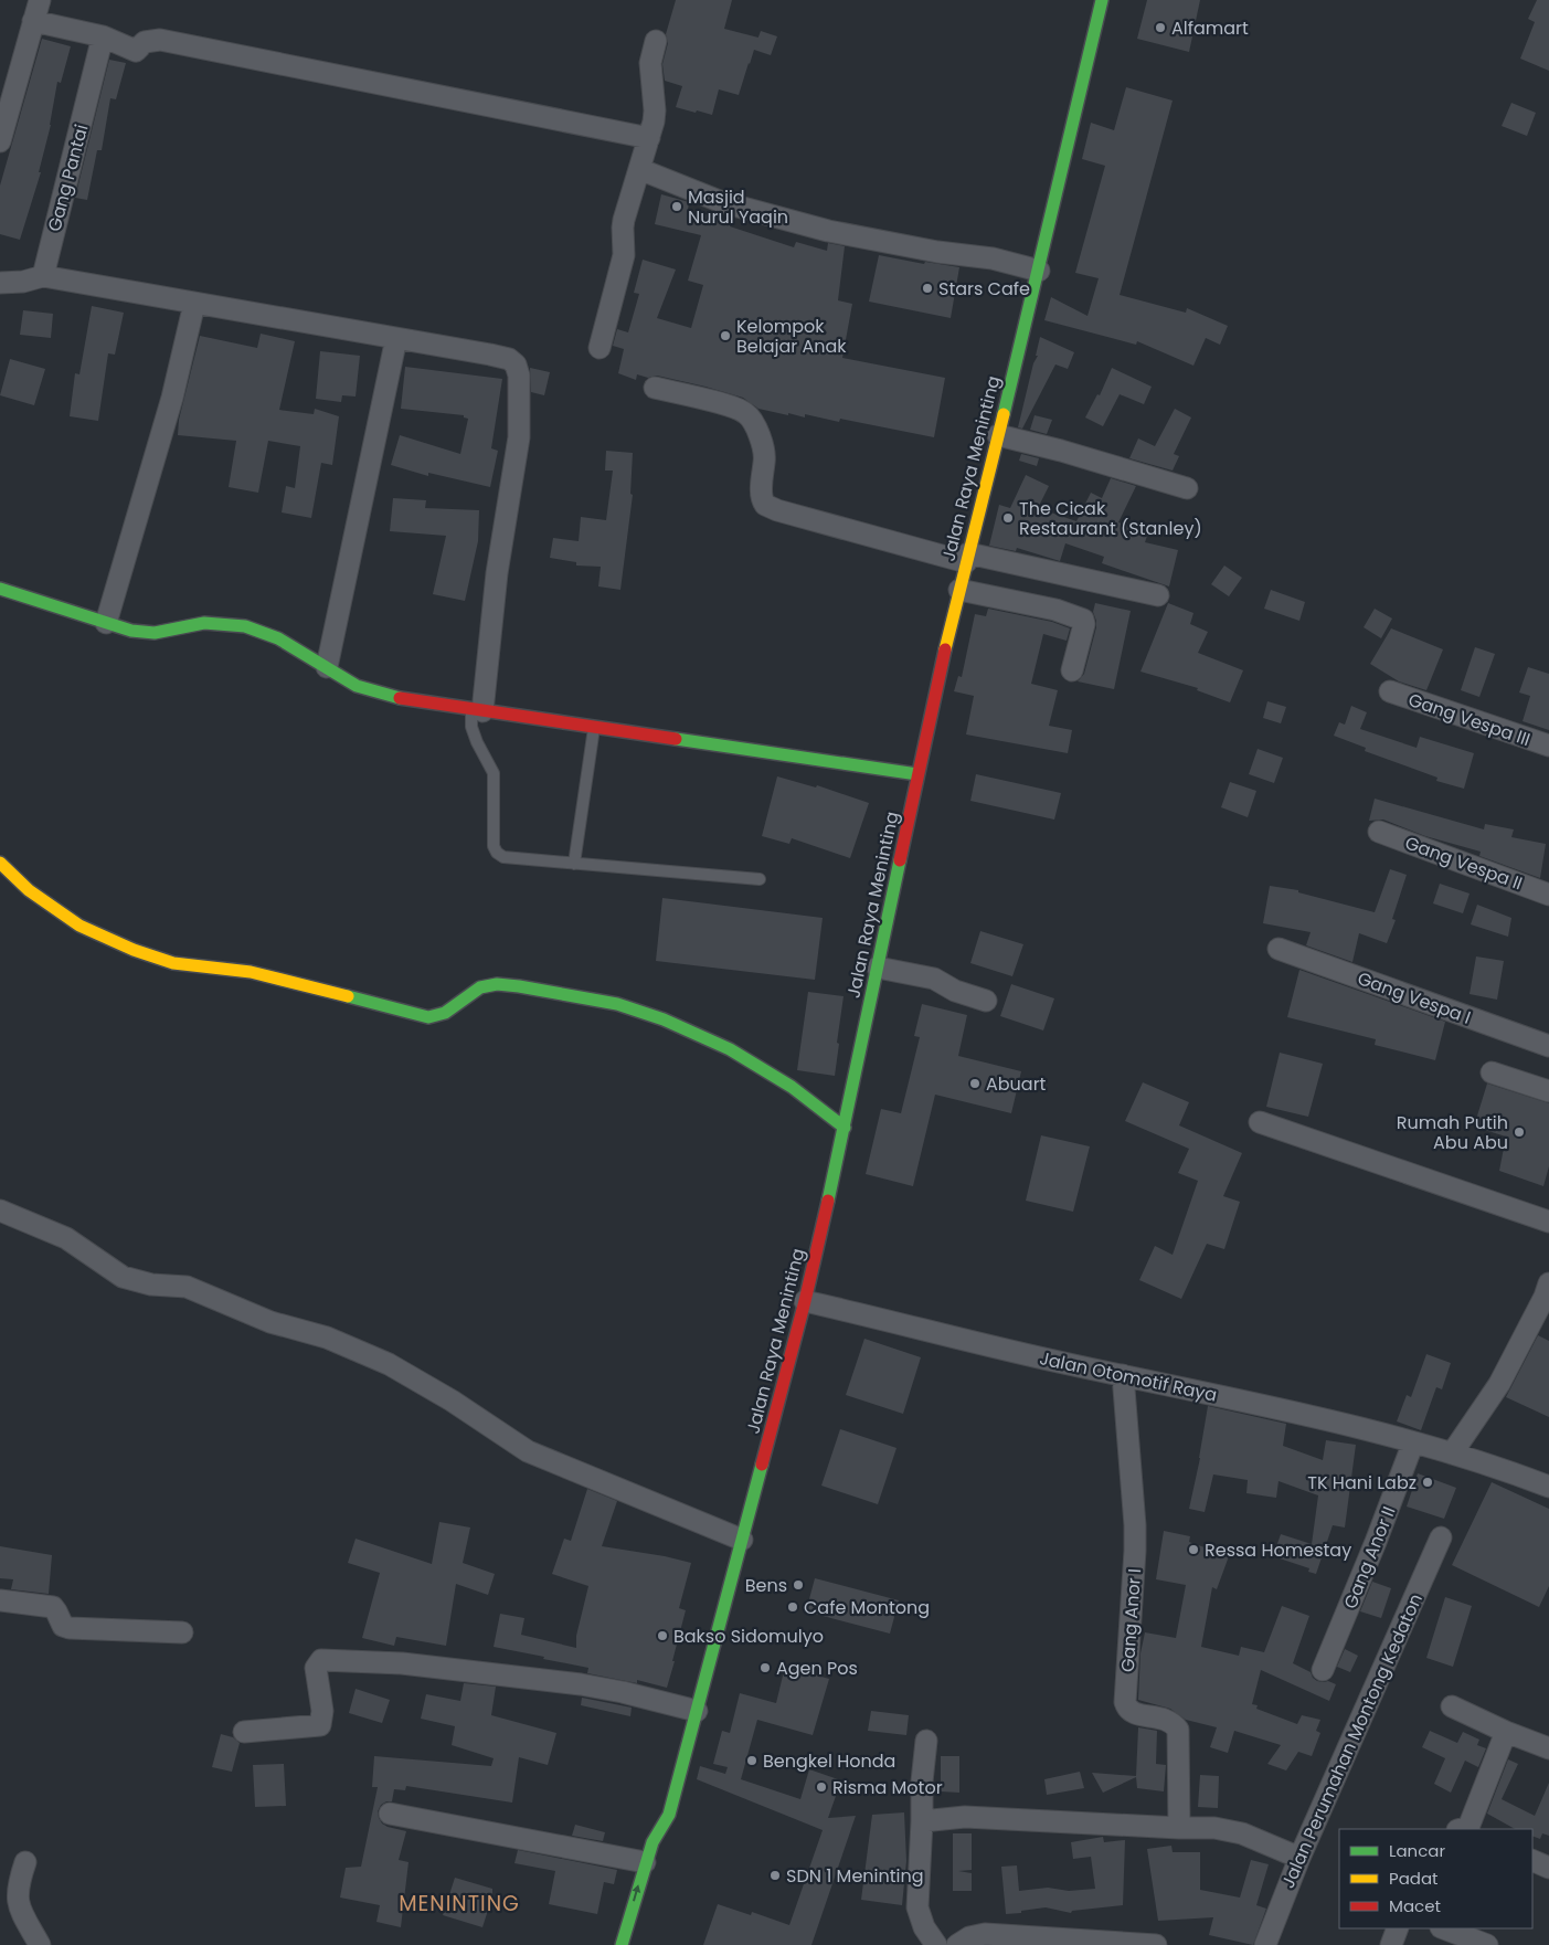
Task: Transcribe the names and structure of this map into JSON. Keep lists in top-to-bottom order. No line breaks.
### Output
{"streets":{"main road":["Jalan Raya Meninting"],"street":["Gang Pantai","Gang Vespa III","Gang Vespa II","Gang Vespa I","Jalan Otomotif Raya","Gang Anor II","Gang Anor I","Jalan Perumahan Montong Kedaton"]},"crossings":[["Jalan Raya Meninting","Jalan Otomotif Raya"],["Jalan Otomotif Raya","Gang Anor II"],["Jalan Otomotif Raya","Gang Anor I"]],"districts":["MENINTING"],"places":["Alfamart","Masjid Nurul Yaqin","Stars Cafe","Kelompok Belajar Anak","The Cicak Restaurant (Stanley)","Abuart","Rumah Putih Abu Abu","TK Hani Labz","Ressa Homestay","Bens","Cafe Montong","Bakso Sidomulyo","Agen Pos","Bengkel Honda","Risma Motor","SDN 1 Meninting"],"legend":["Lancar","Padat","Macet"]}
